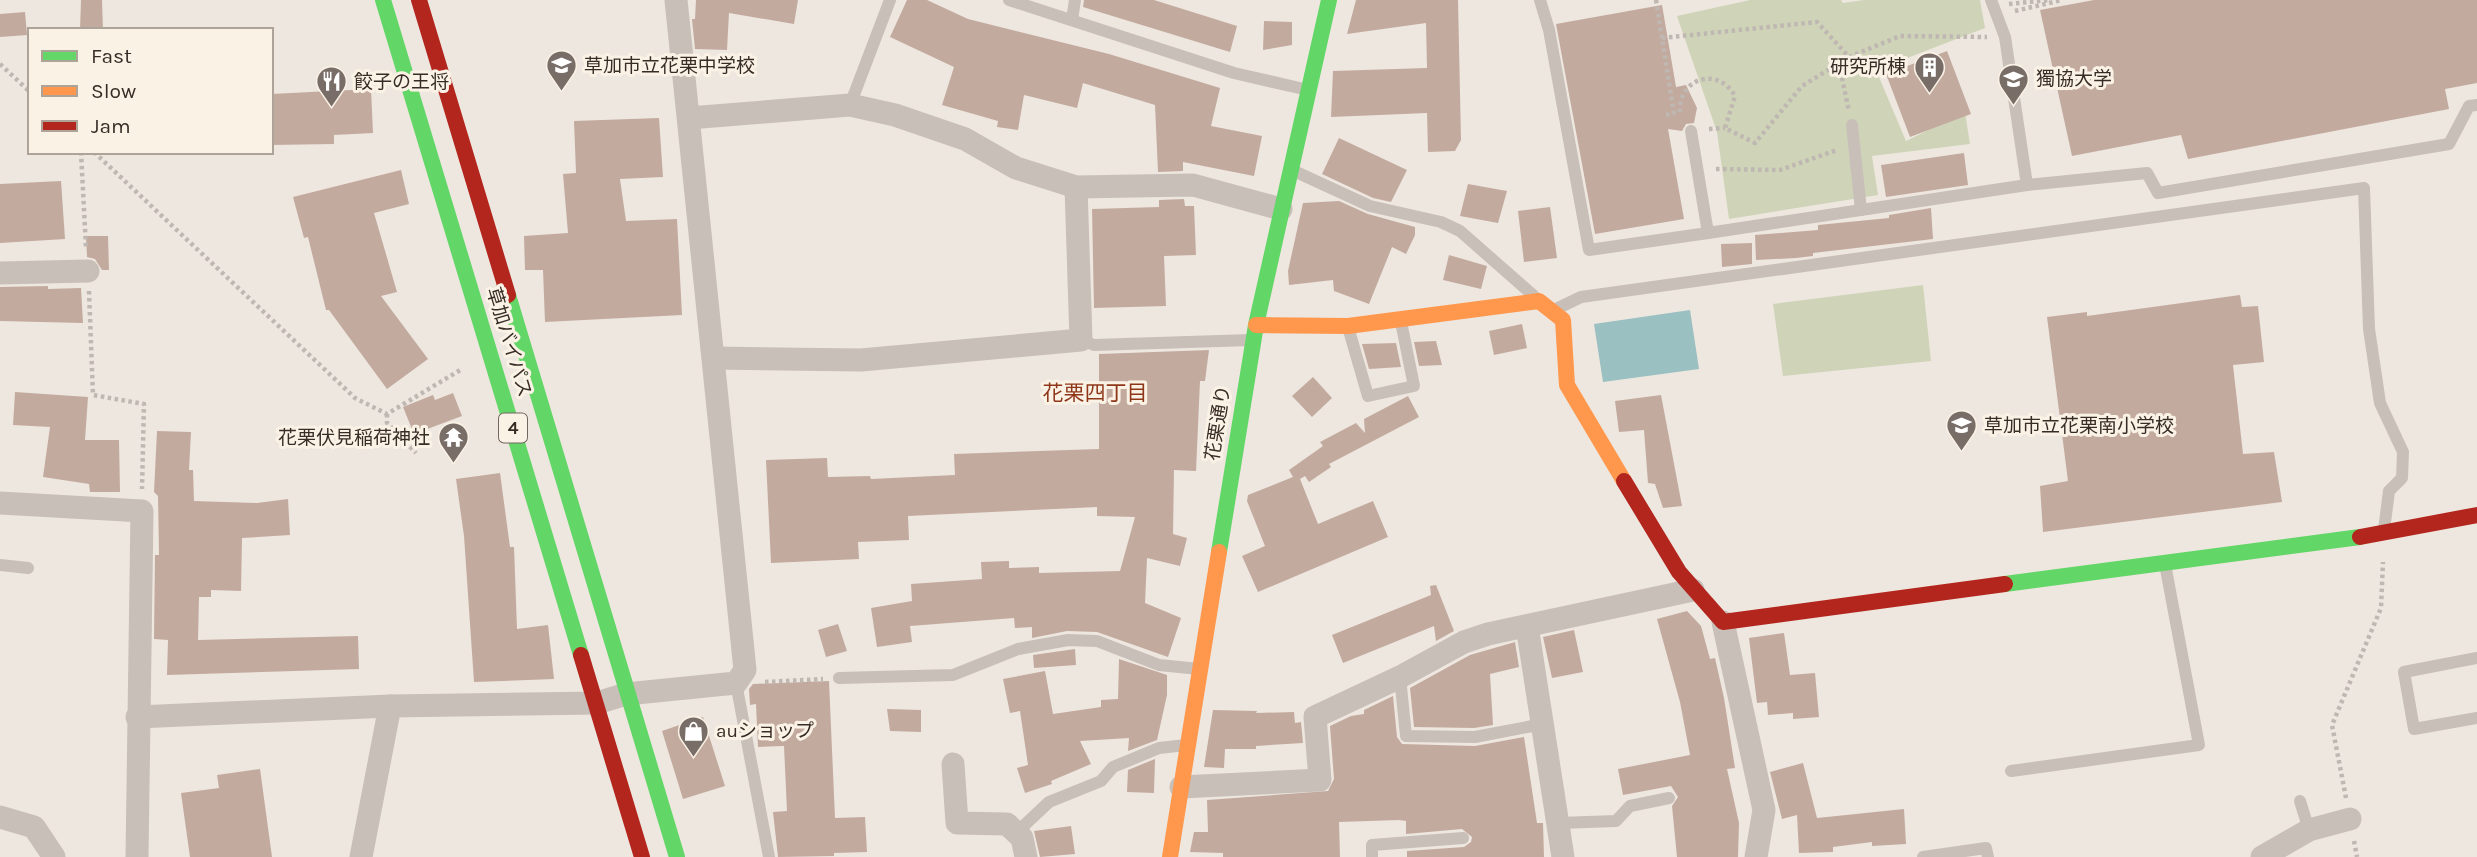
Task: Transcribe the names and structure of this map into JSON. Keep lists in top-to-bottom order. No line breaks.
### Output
{"streets":{"main road":["草加バイパス","花栗通り","4"]},"districts":["花栗四丁目"],"places":{"school or university":["草加市立花栗中学校","獨協大学","草加市立花栗南小学校"],"building":["研究所棟"],"restaurant":["餃子の王将"],"temple":["花栗伏見稲荷神社"],"shop":["auショップ"]},"legend":["Fast","Slow","Jam"]}
